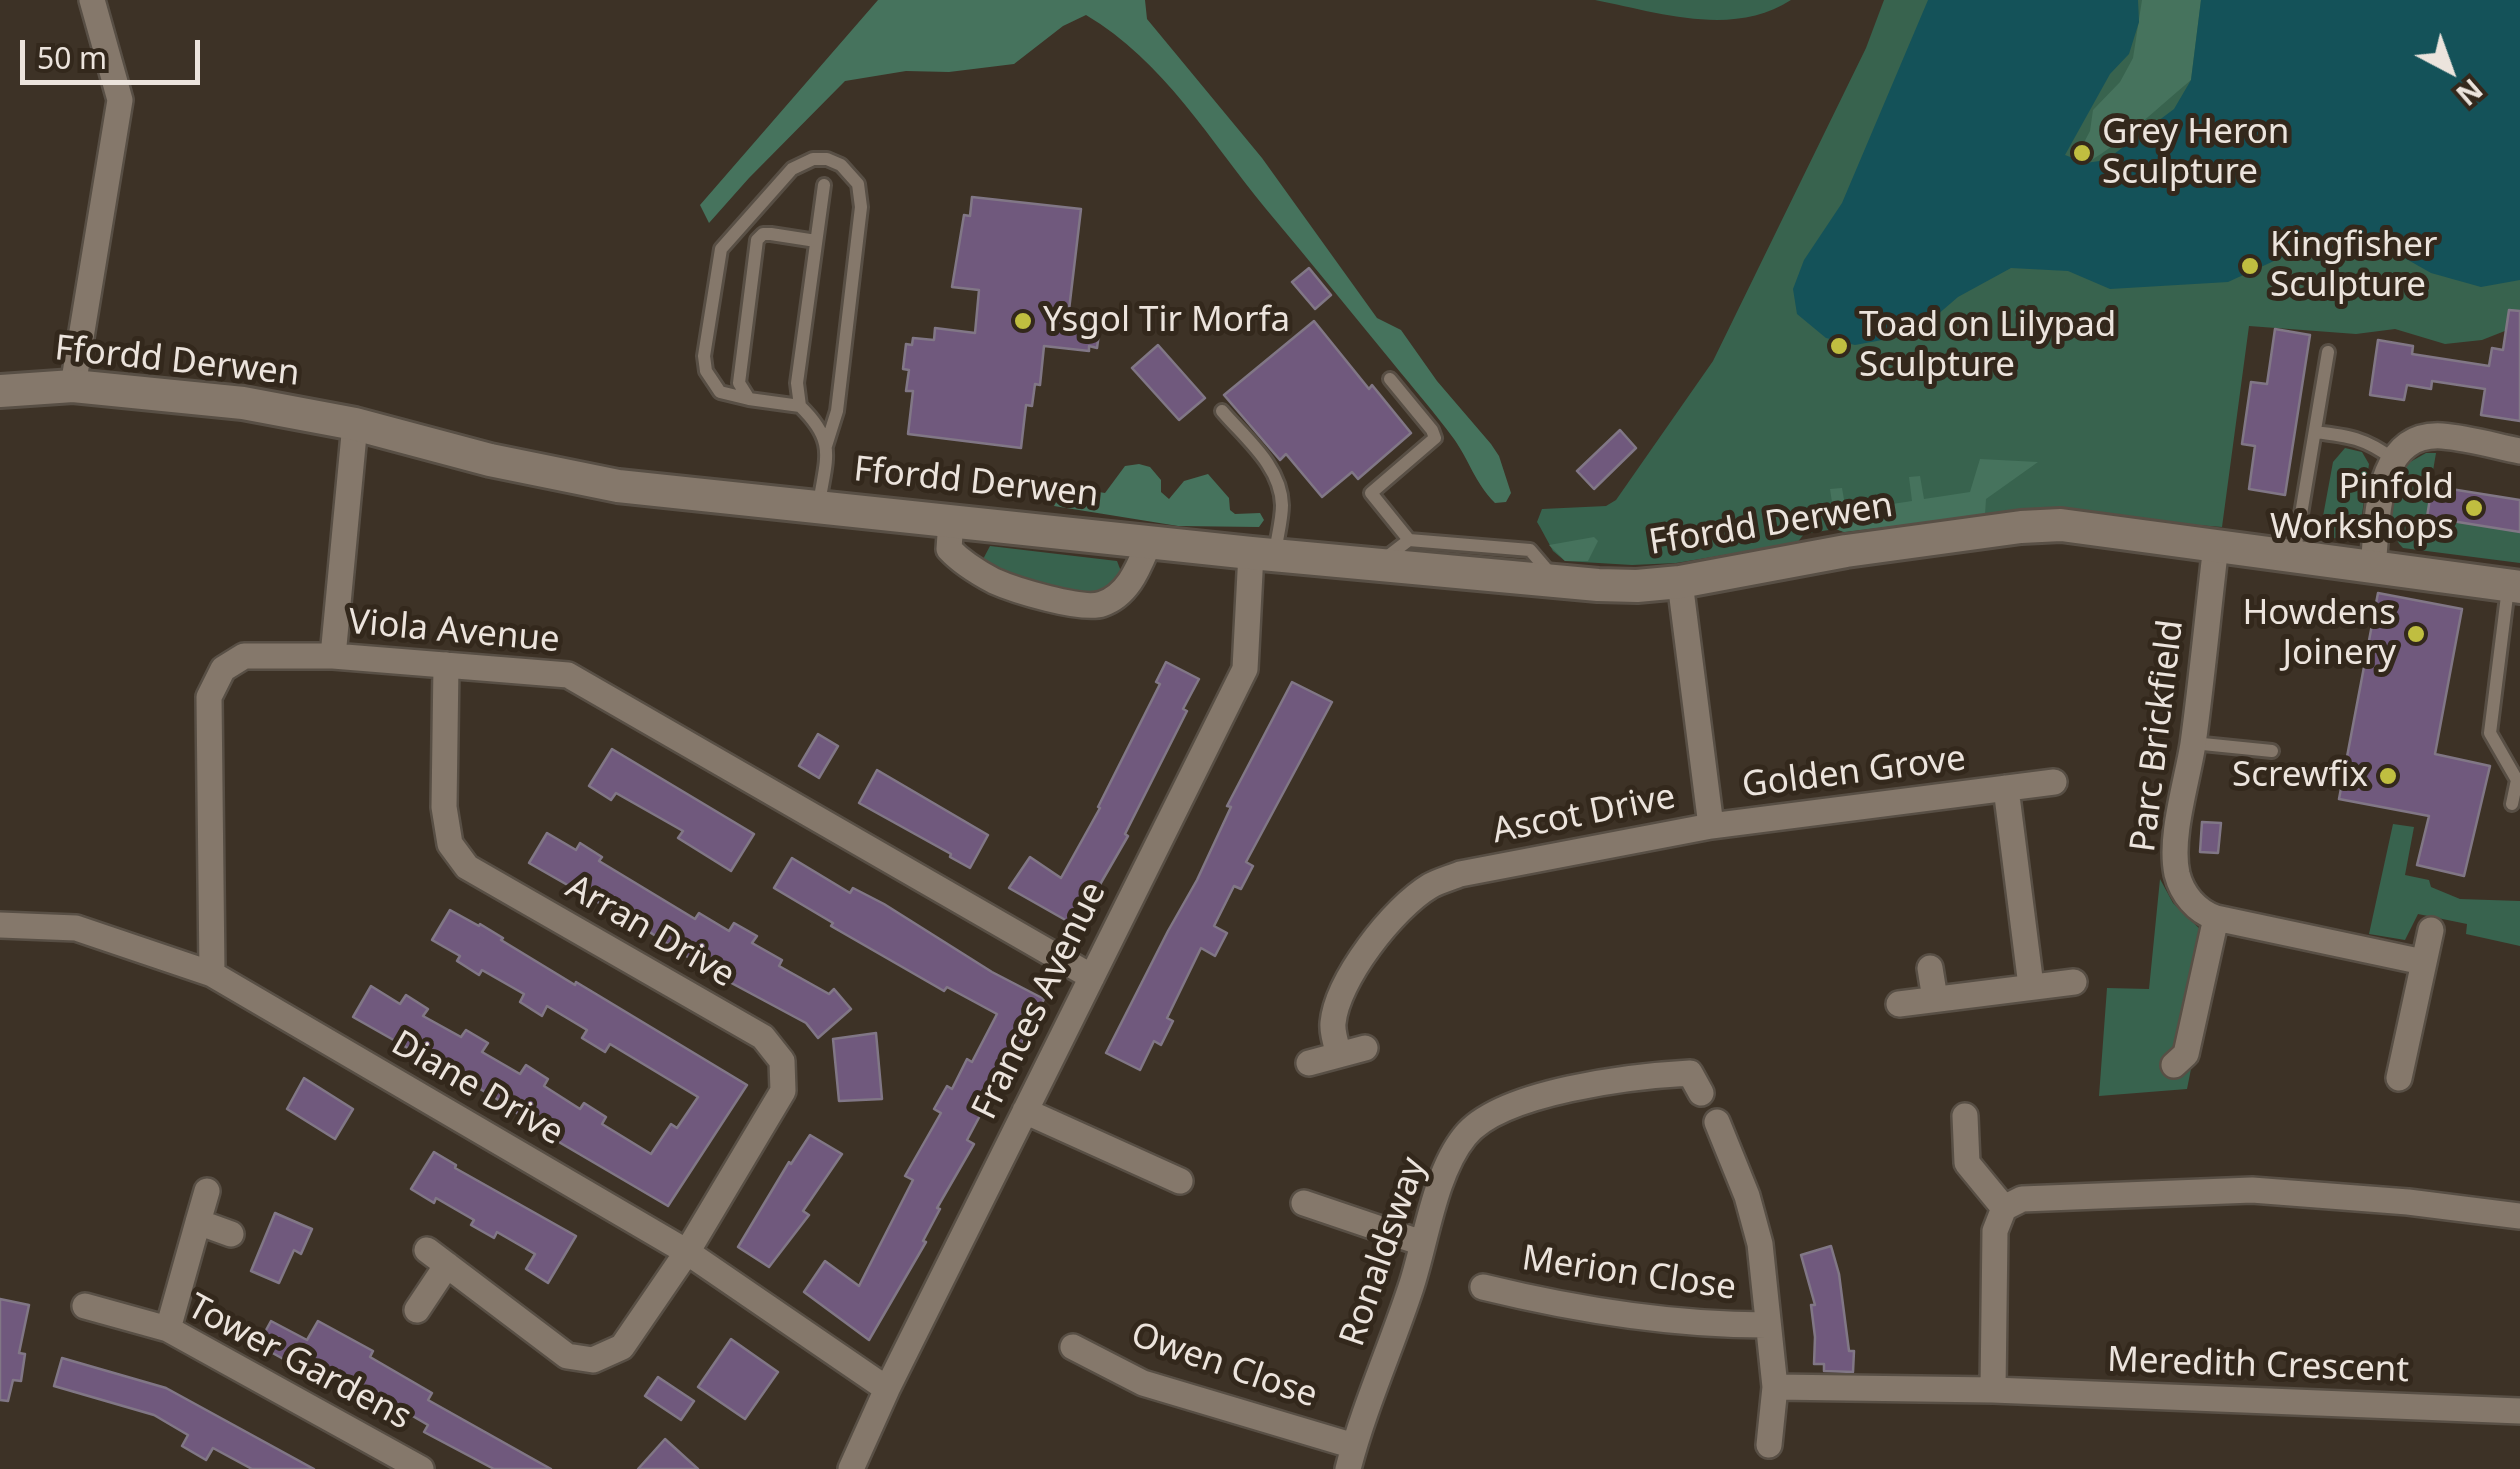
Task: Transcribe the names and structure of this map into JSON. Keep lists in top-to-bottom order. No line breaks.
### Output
{"streets":{"street":["Ffordd Derwen","Viola Avenue","Parc Brickfield","Golden Grove","Ascot Drive","Arran Drive","Frances Avenue","Diane Drive","Ronaldsway","Merion Close","Tower Gardens","Owen Close","Meredith Crescent"]},"crossings":[["Ffordd Derwen","Parc Brickfield"],["Ffordd Derwen","Ascot Drive"],["Ffordd Derwen","Frances Avenue"],["Viola Avenue","Arran Drive"],["Viola Avenue","Frances Avenue"],["Viola Avenue","Diane Drive"],["Golden Grove","Ascot Drive"],["Arran Drive","Diane Drive"],["Frances Avenue","Diane Drive"],["Ronaldsway","Owen Close"]],"places":["Grey Heron Sculpture","Kingfisher Sculpture","Ysgol Tir Morfa","Toad on Lilypad Sculpture","Pinfold Workshops","Howdens Joinery","Screwfix"],"scale_bar":"50 m","north":"bottom right"}
